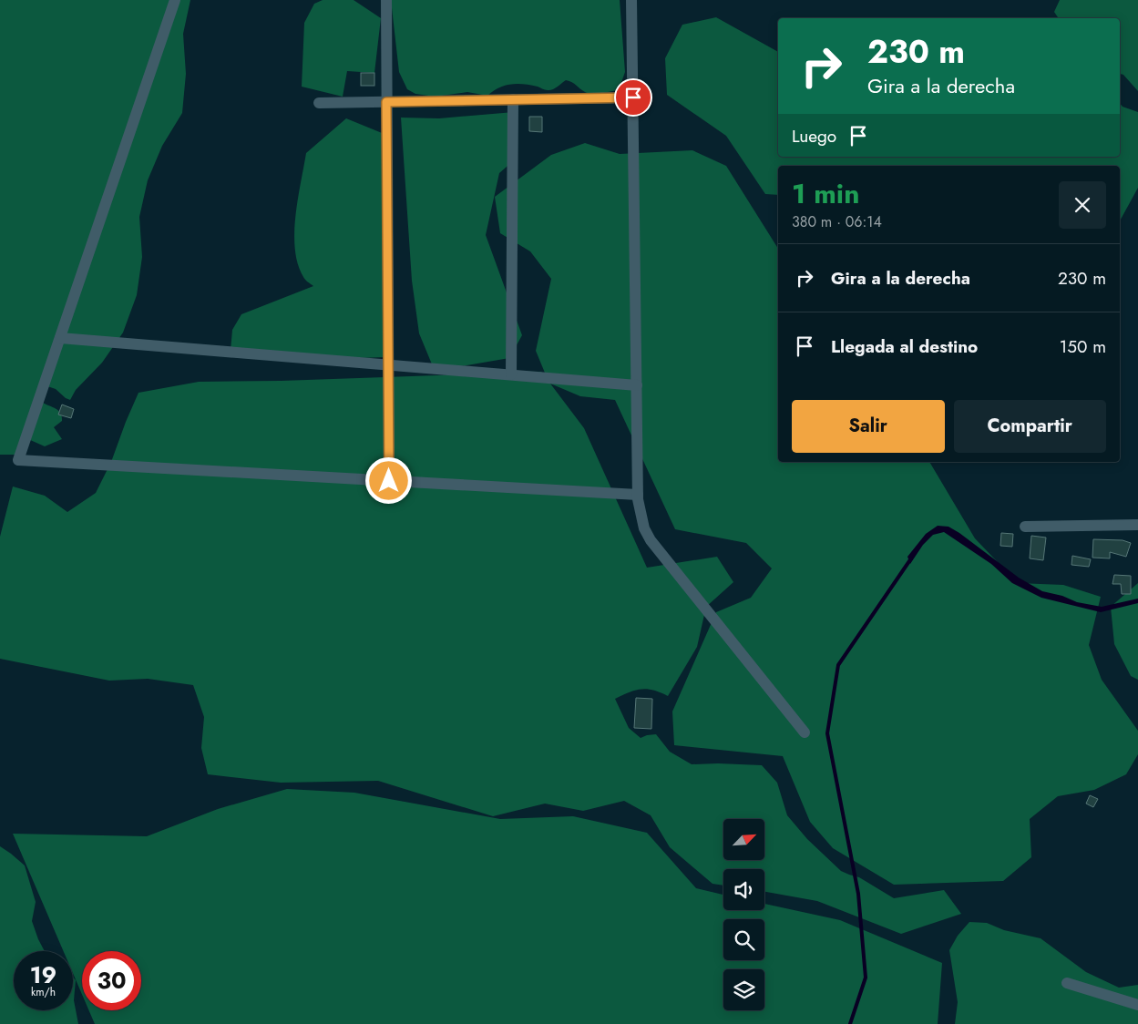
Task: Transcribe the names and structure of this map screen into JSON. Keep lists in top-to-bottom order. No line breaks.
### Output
{"north":"top right","page":{"turn":["230 m","Gira a la derecha"],"then":"Luego","heading":["1 min","380 m · 06:14"],"list":[{"name":"Gira a la derecha","value":"230 m"},{"name":"Llegada al destino","value":"150 m"}],"buttons":["Salir","Compartir"],"speed":"19 km/h","limit":"30"}}
